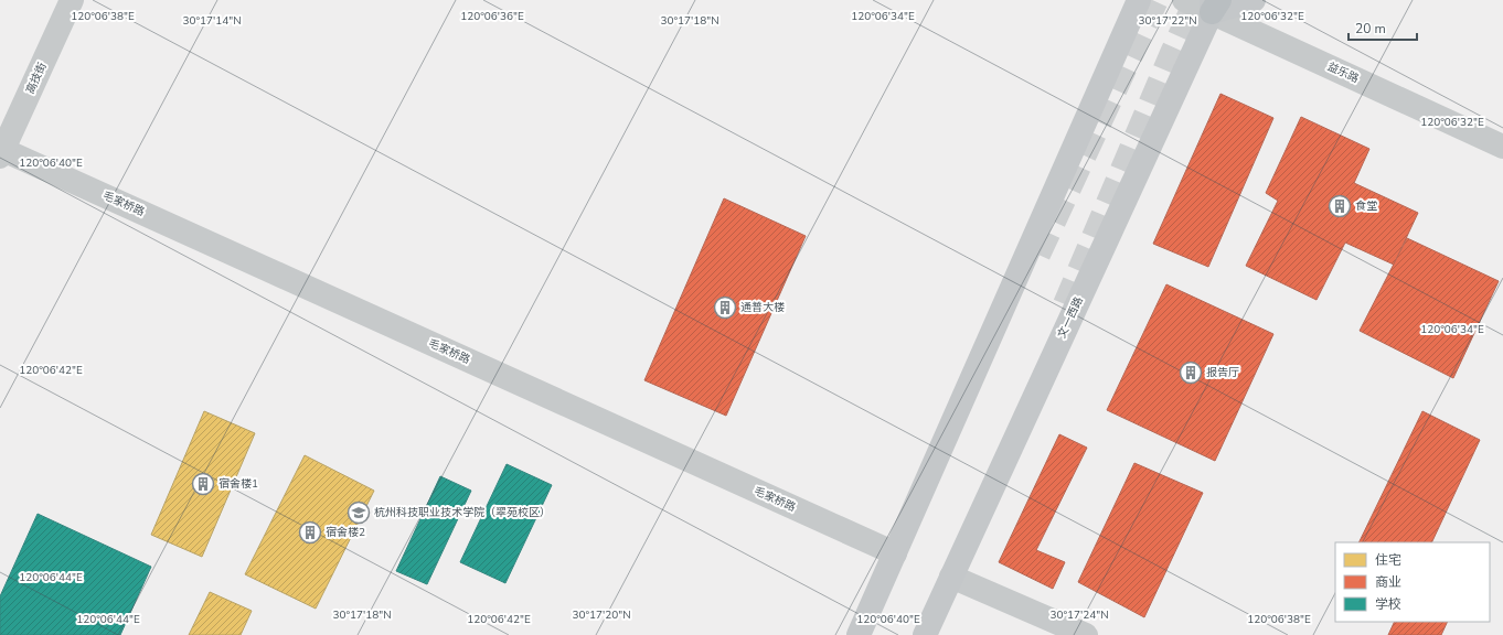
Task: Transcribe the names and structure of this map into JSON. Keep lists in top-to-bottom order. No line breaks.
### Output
{"streets":{"main road":["文一西路"],"street":["益乐路","高技街","毛家桥路"]},"crossings":[["益乐路","文一西路"],["高技街","毛家桥路"]],"places":{"building":["食堂","通普大楼","报告厅","宿舍楼1","宿舍楼2"],"school or university":["杭州科技职业技术学院（翠苑校区）"]},"legend":["住宅","商业","学校"],"scale_bar":"20 m","coordinates":["120°06'38\"E","120°06'36\"E","120°06'34\"E","120°06'32\"E","30°17'14\"N","30°17'18\"N","30°17'22\"N","120°06'40\"E","120°06'42\"E","120°06'44\"E","30°17'20\"N","30°17'24\"N"]}
